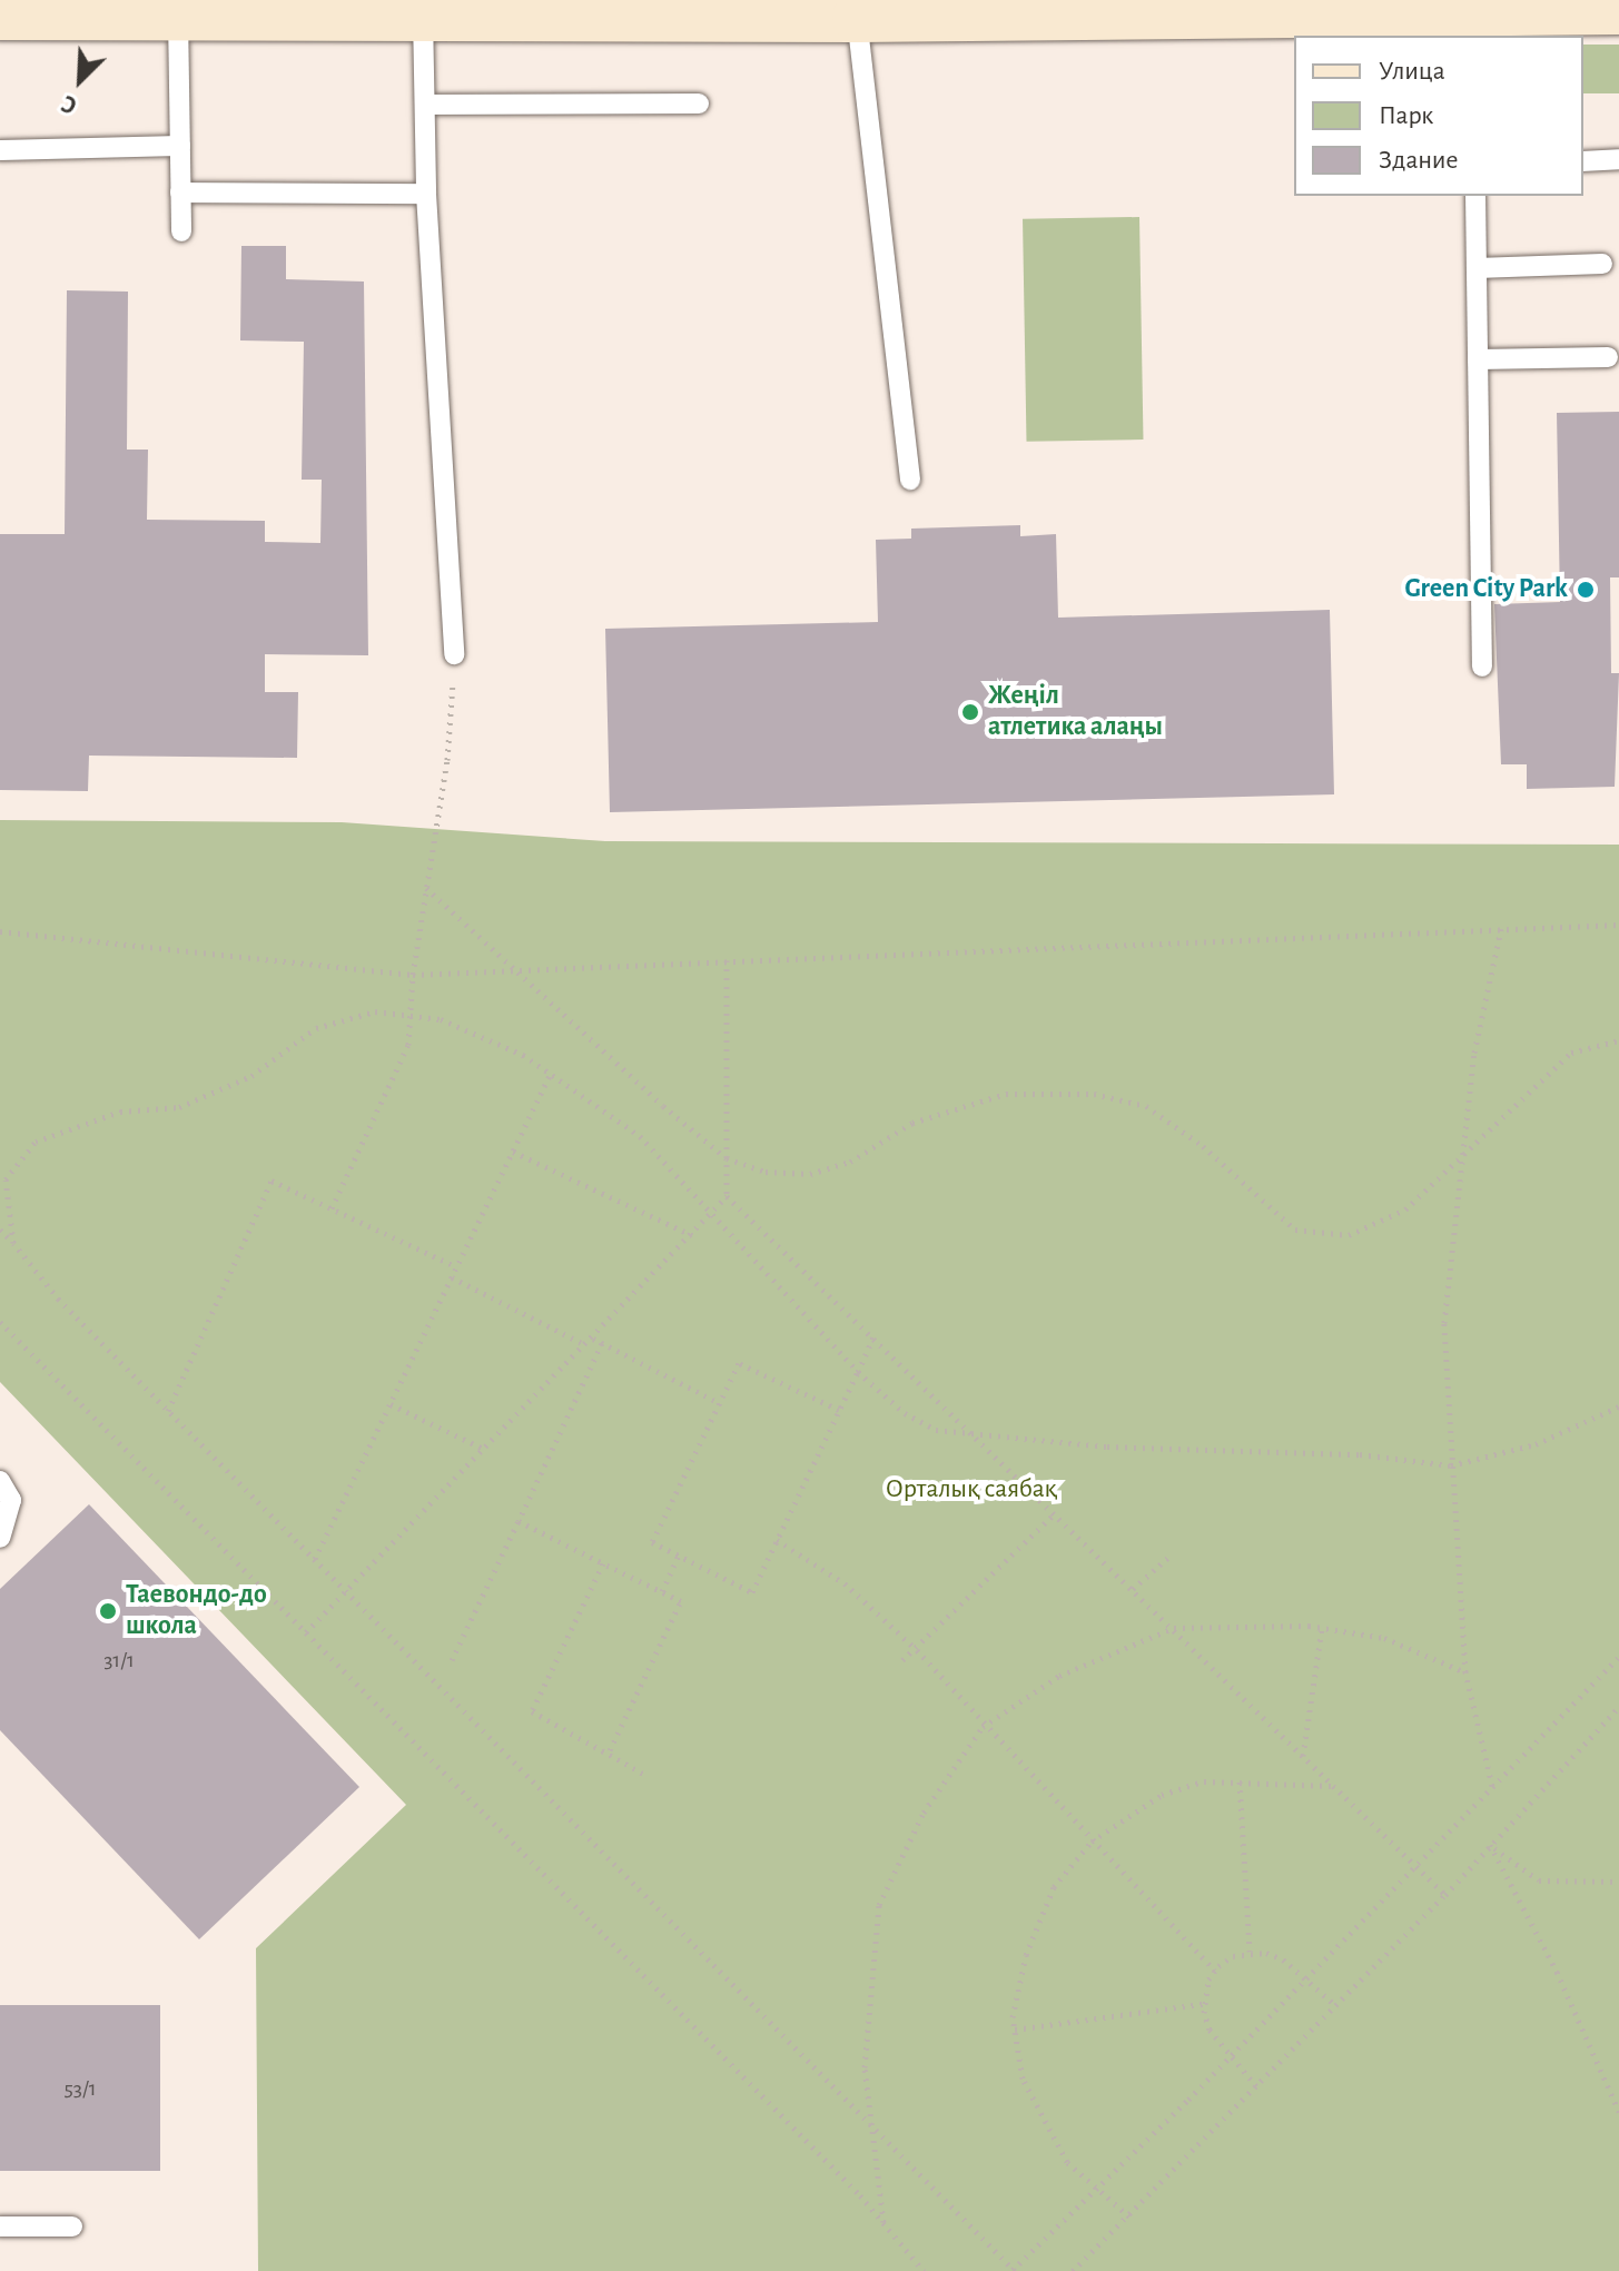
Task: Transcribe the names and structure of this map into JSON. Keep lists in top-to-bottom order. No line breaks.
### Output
{"parks":["Орталық саябақ"],"places":["Green City Park","Жеңіл атлетика алаңы","Таевондо-до школа"],"house_numbers":["31/1","53/1"],"legend":["Улица","Парк","Здание"],"north":"bottom left"}
